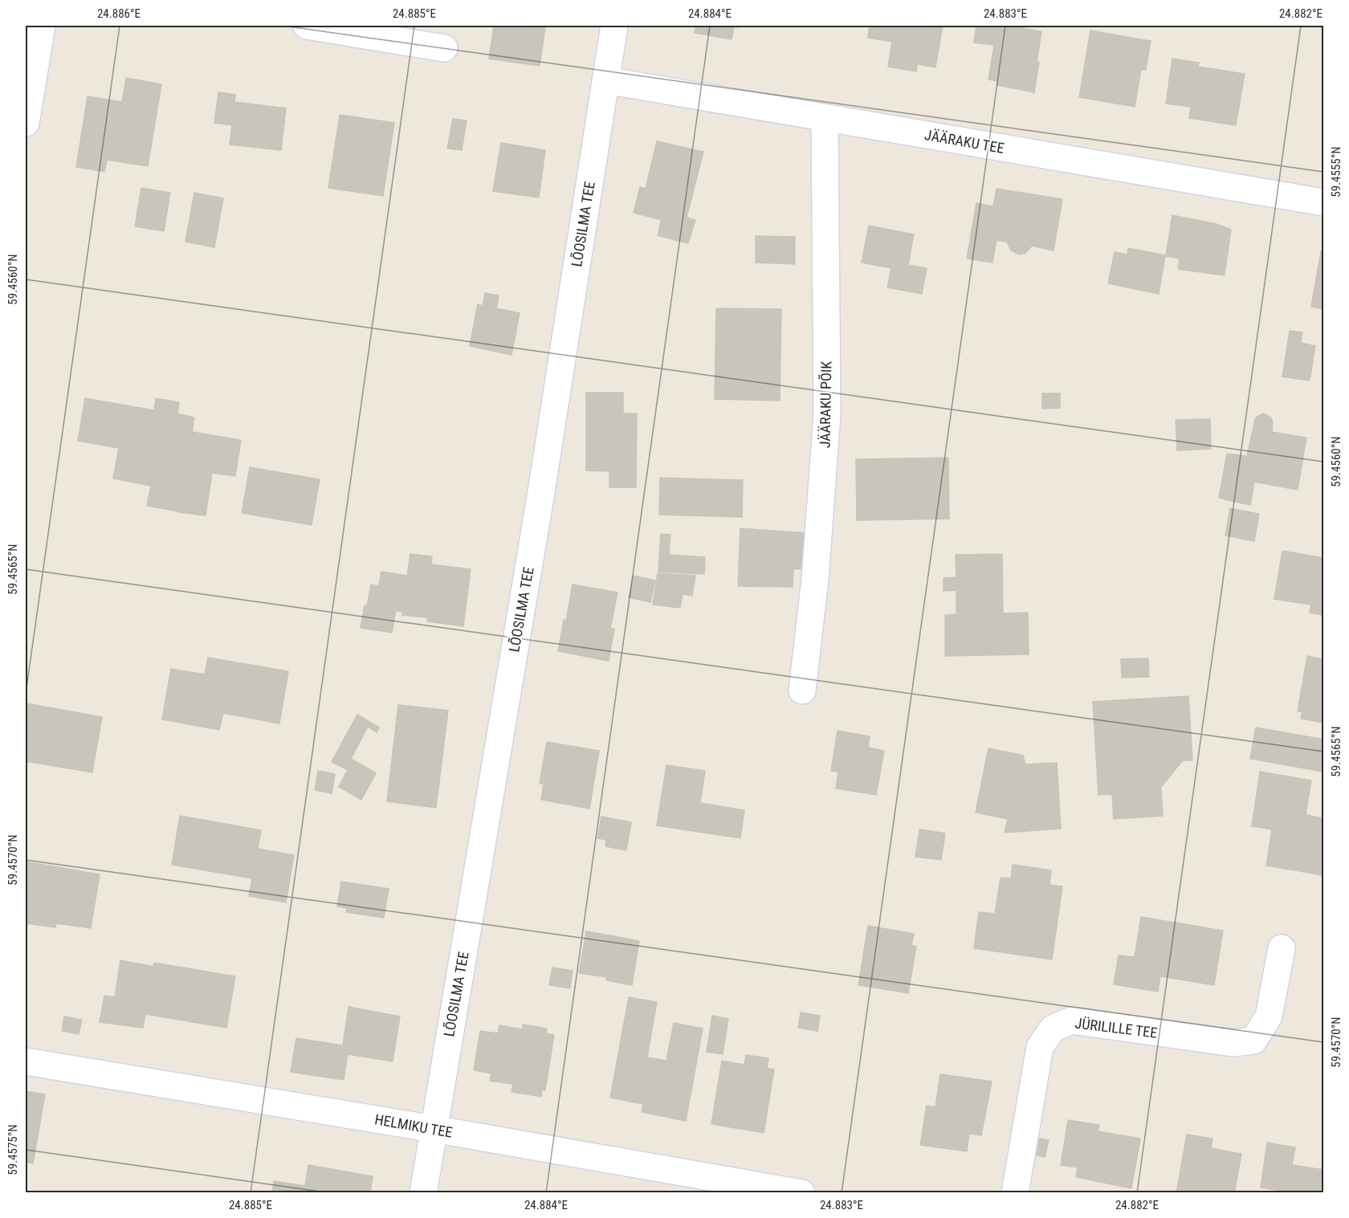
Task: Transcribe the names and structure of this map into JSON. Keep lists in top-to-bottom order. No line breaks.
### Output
{"streets":{"street":["JÄÄRAKU TEE","LÕOSILMA TEE","JÄÄRAKU PÕIK","JÜRILILLE TEE","HELMIKU TEE"]},"crossings":[["JÄÄRAKU TEE","LÕOSILMA TEE"],["JÄÄRAKU TEE","JÄÄRAKU PÕIK"],["LÕOSILMA TEE","HELMIKU TEE"]],"coordinates":["24.886°E","24.885°E","24.884°E","24.883°E","24.882°E","59.4555°N","59.4560°N","59.4565°N","59.4570°N","59.4575°N"]}
